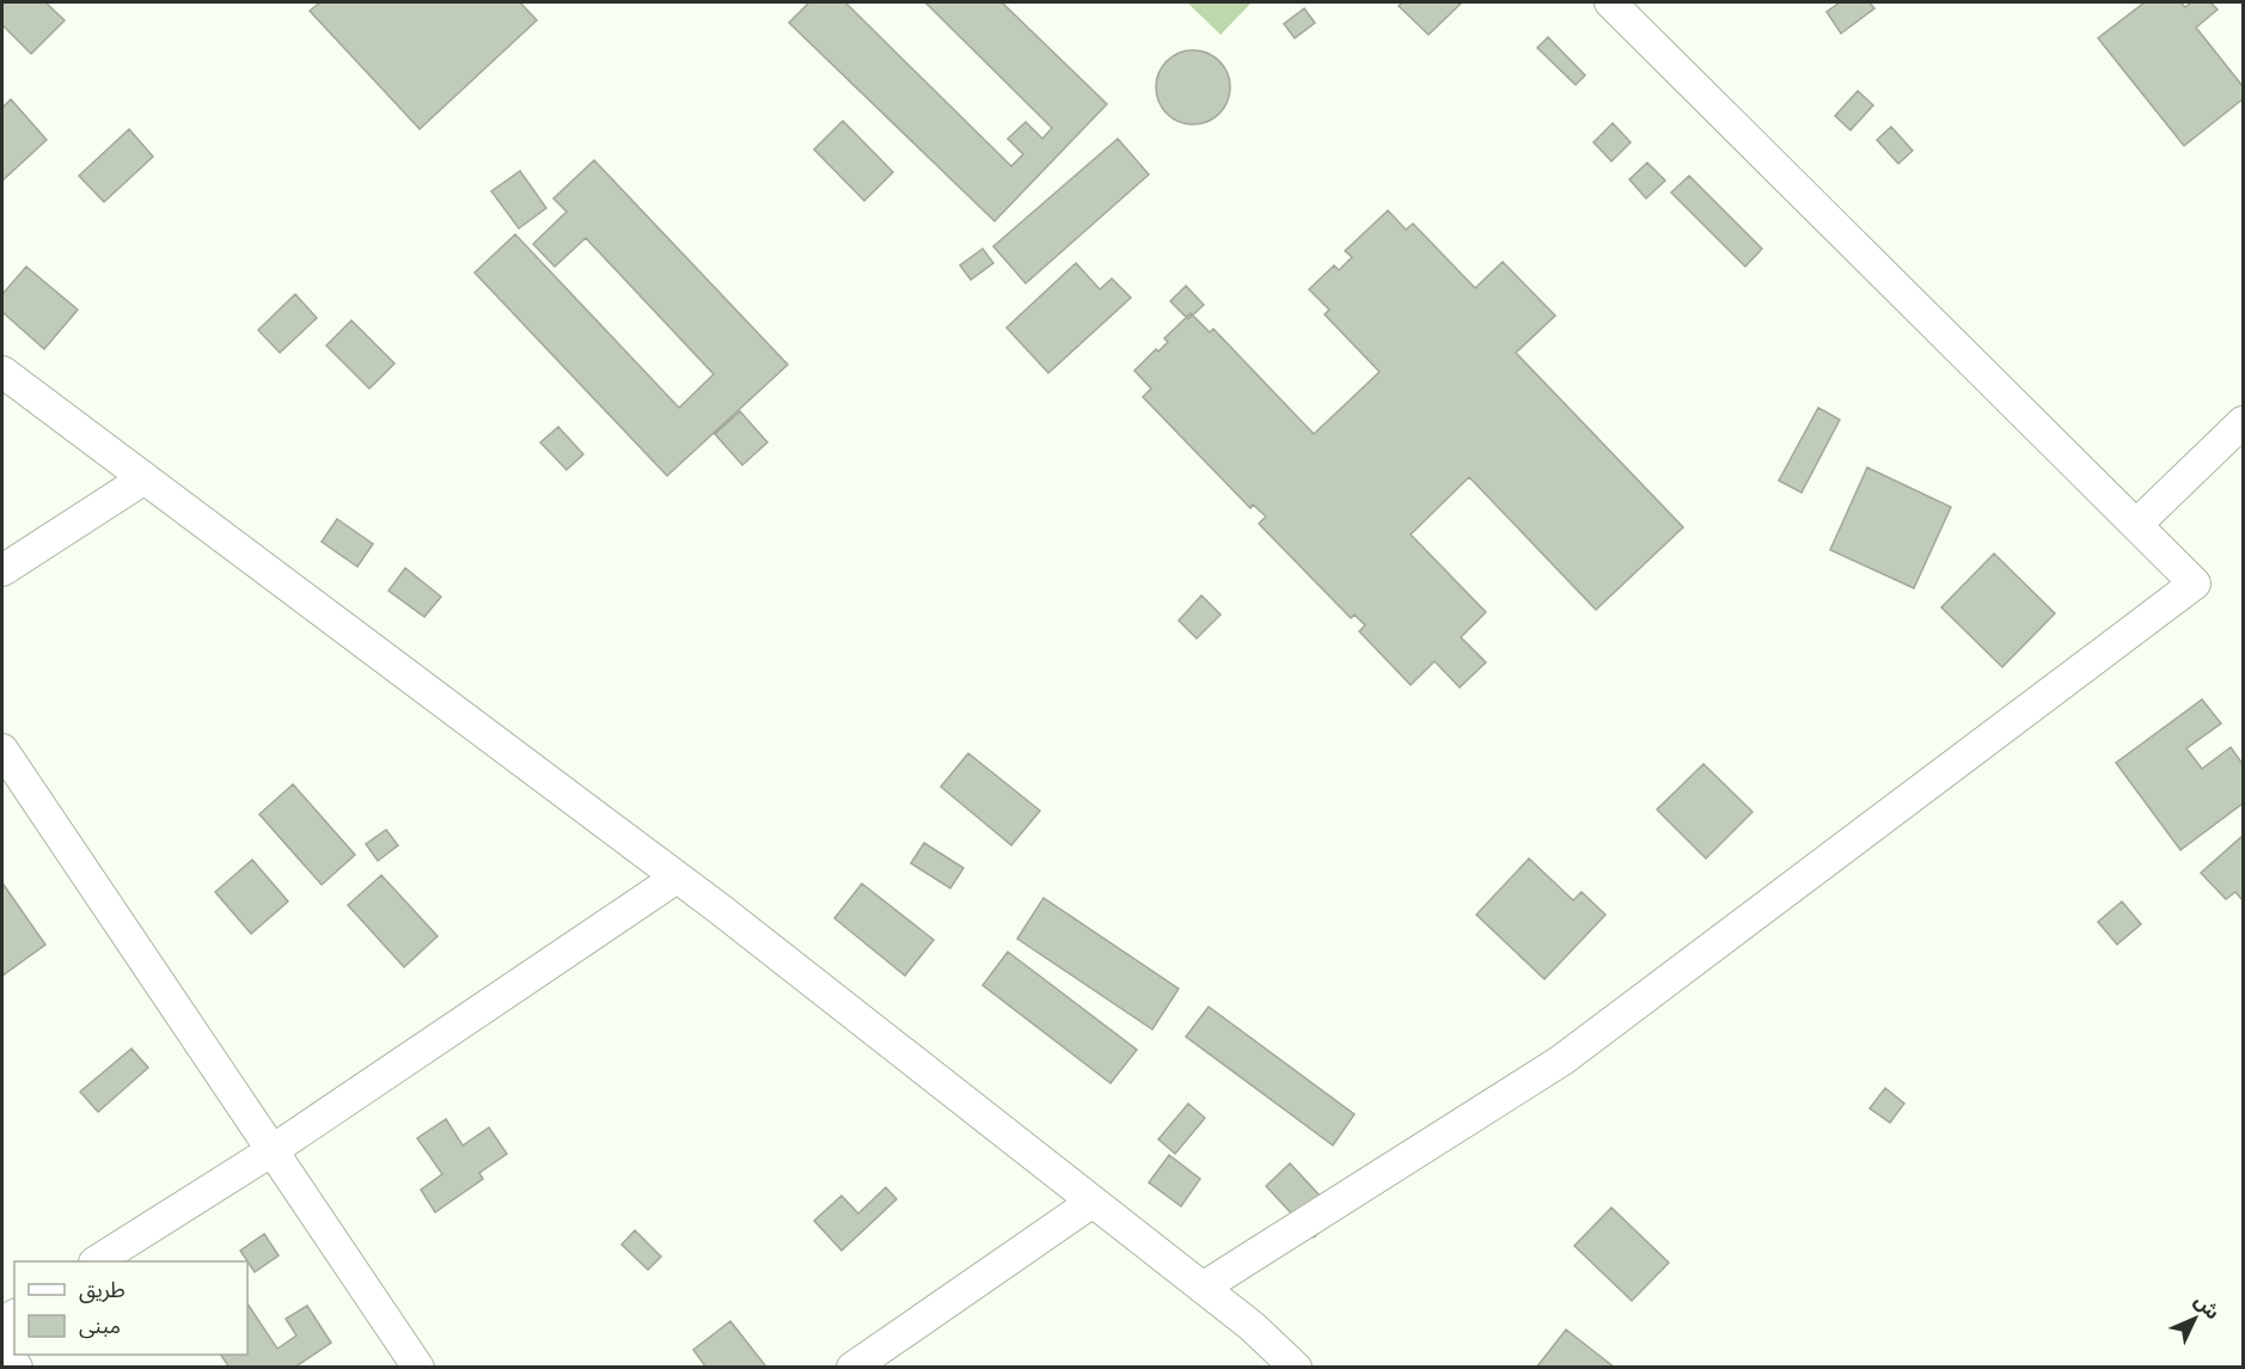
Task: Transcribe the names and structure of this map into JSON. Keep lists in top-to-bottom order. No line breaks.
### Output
{"legend":["طريق","مبنى"],"north":"top right"}
